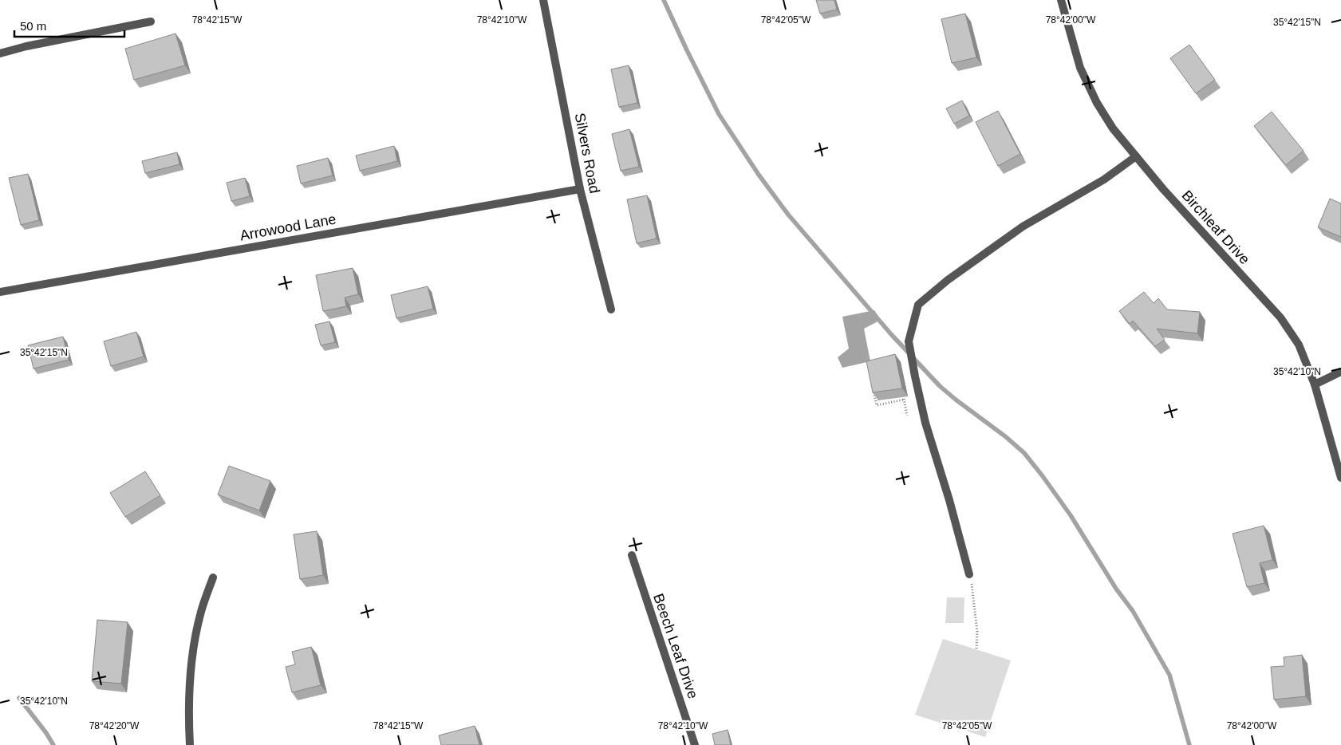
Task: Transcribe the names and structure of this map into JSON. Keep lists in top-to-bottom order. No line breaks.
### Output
{"streets":{"street":["Silvers Road","Arrowood Lane","Birchleaf Drive","Beech Leaf Drive"]},"crossings":[["Silvers Road","Arrowood Lane"]],"scale_bar":"50 m","coordinates":["78°42'15\"W","78°42'10\"W","78°42'05\"W","78°42'00\"W","35°42'15\"N","35°42'10\"N","78°42'20\"W"]}
